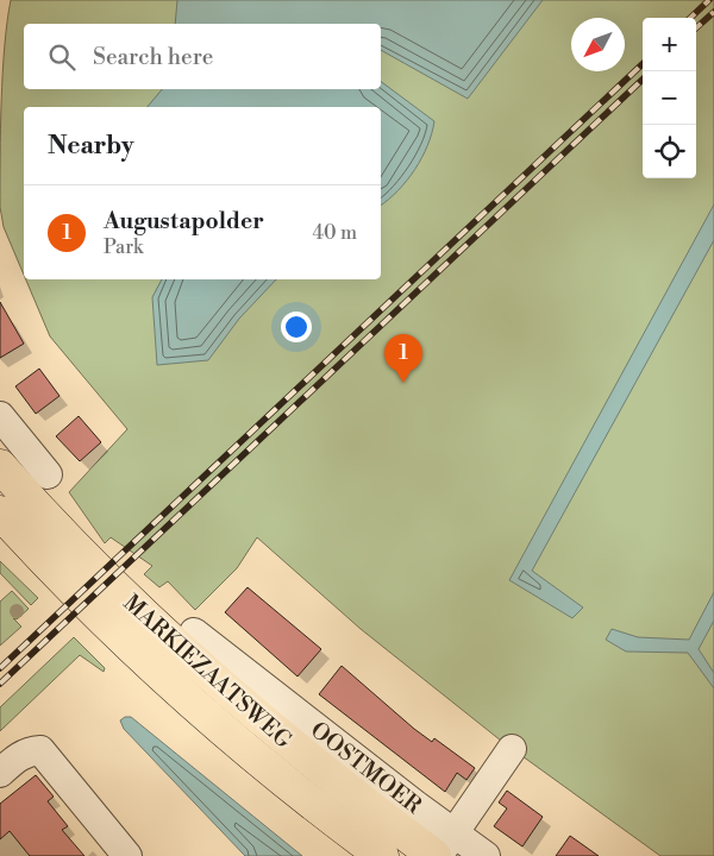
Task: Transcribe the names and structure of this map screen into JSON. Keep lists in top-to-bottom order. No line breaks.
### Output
{"streets":{"main road":["MARKIEZAATSWEG"],"street":["OOSTMOER"]},"crossings":[["MARKIEZAATSWEG","OOSTMOER"]],"north":"bottom left","page":{"map_buttons":["+","−"],"search":"Search here","heading":"Nearby","list":[{"mark":"1","name":"Augustapolder","note":"Park","value":"40 m"}],"pins":"1"}}
